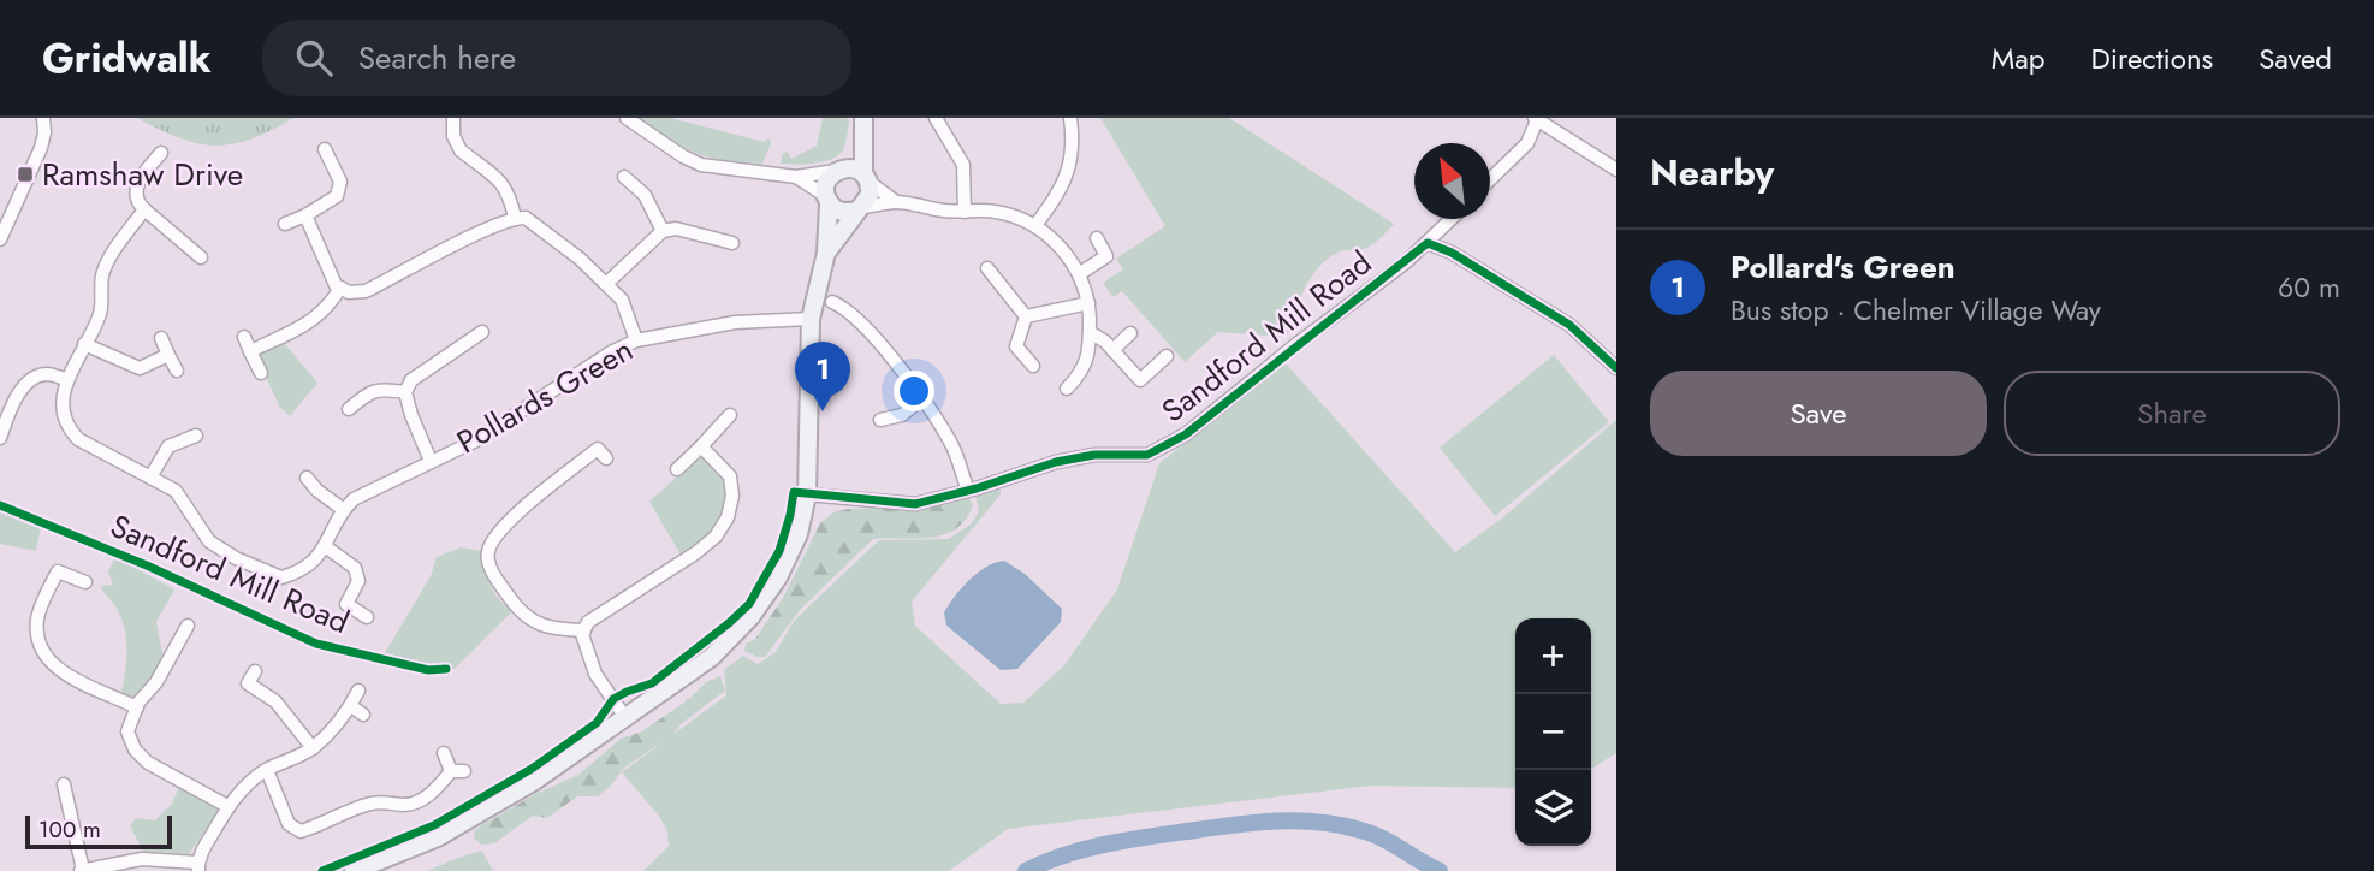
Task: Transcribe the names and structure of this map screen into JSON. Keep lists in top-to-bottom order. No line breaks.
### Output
{"streets":{"street":["Sandford Mill Road","Pollards Green"]},"places":{"transit":["Ramshaw Drive"]},"scale_bar":"100 m","north":"top left","page":{"header":"Gridwalk","search":"Search here","nav":["Map","Directions","Saved"],"heading":"Nearby","list":[{"mark":"1","name":"Pollard's Green","note":"Bus stop · Chelmer Village Way","value":"60 m"}],"pins":"1","buttons":["Save","Share"],"map_buttons":["+","−"],"scale":"100 m"}}
